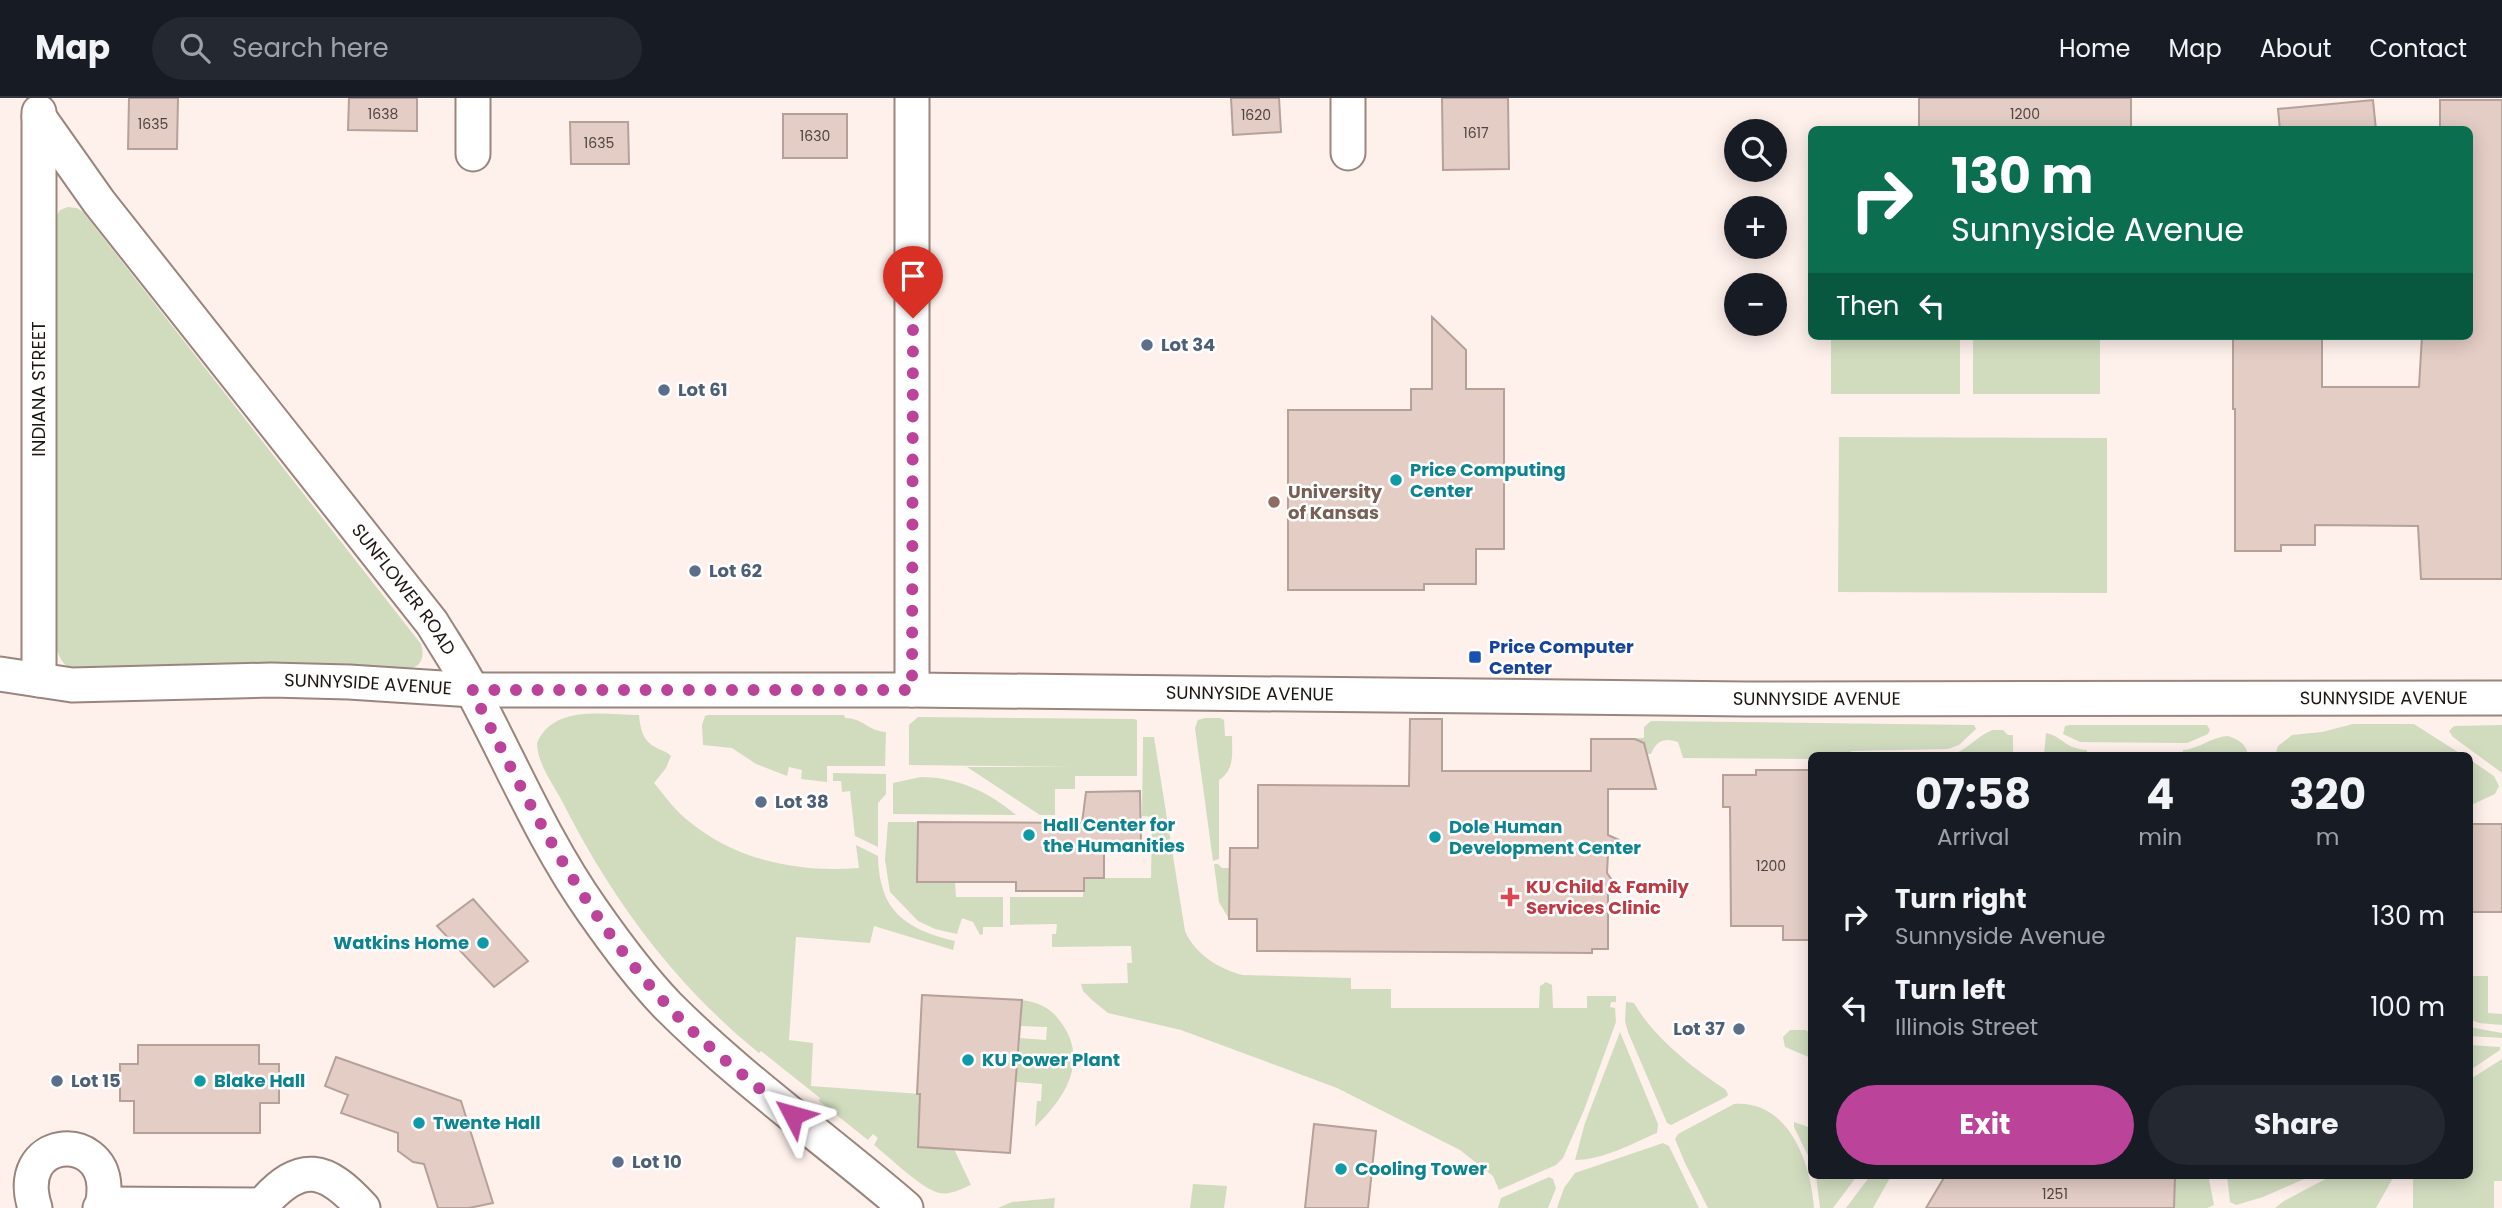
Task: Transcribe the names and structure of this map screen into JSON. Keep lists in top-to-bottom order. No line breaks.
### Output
{"streets":{"street":["INDIANA STREET","SUNFLOWER ROAD","SUNNYSIDE AVENUE"]},"crossings":[["INDIANA STREET","SUNFLOWER ROAD"],["INDIANA STREET","SUNNYSIDE AVENUE"],["SUNFLOWER ROAD","SUNNYSIDE AVENUE"]],"places":{"other":["Lot 34","Lot 61","Price Computing Center","University of Kansas","Lot 62","Lot 38","Hall Center for the Humanities","Dole Human Development Center","Watkins Home","Lot 37","KU Power Plant","Lot 15","Blake Hall","Twente Hall","Lot 10","Cooling Tower"],"transit":["Price Computer Center"],"health":["KU Child & Family Services Clinic"]},"house_numbers":["1638","1200","1620","1635","1617","1630","1635","1200","1251"],"page":{"header":"Map","search":"Search here","nav":["Home","Map","About","Contact"],"map_buttons":["+","−"],"turn":["130 m","Sunnyside Avenue"],"then":"Then","eta":["07:58","Arrival","4","min","320","m"],"list":[{"name":"Turn right","note":"Sunnyside Avenue","value":"130 m"},{"name":"Turn left","note":"Illinois Street","value":"100 m"}],"buttons":["Exit","Share"]}}
